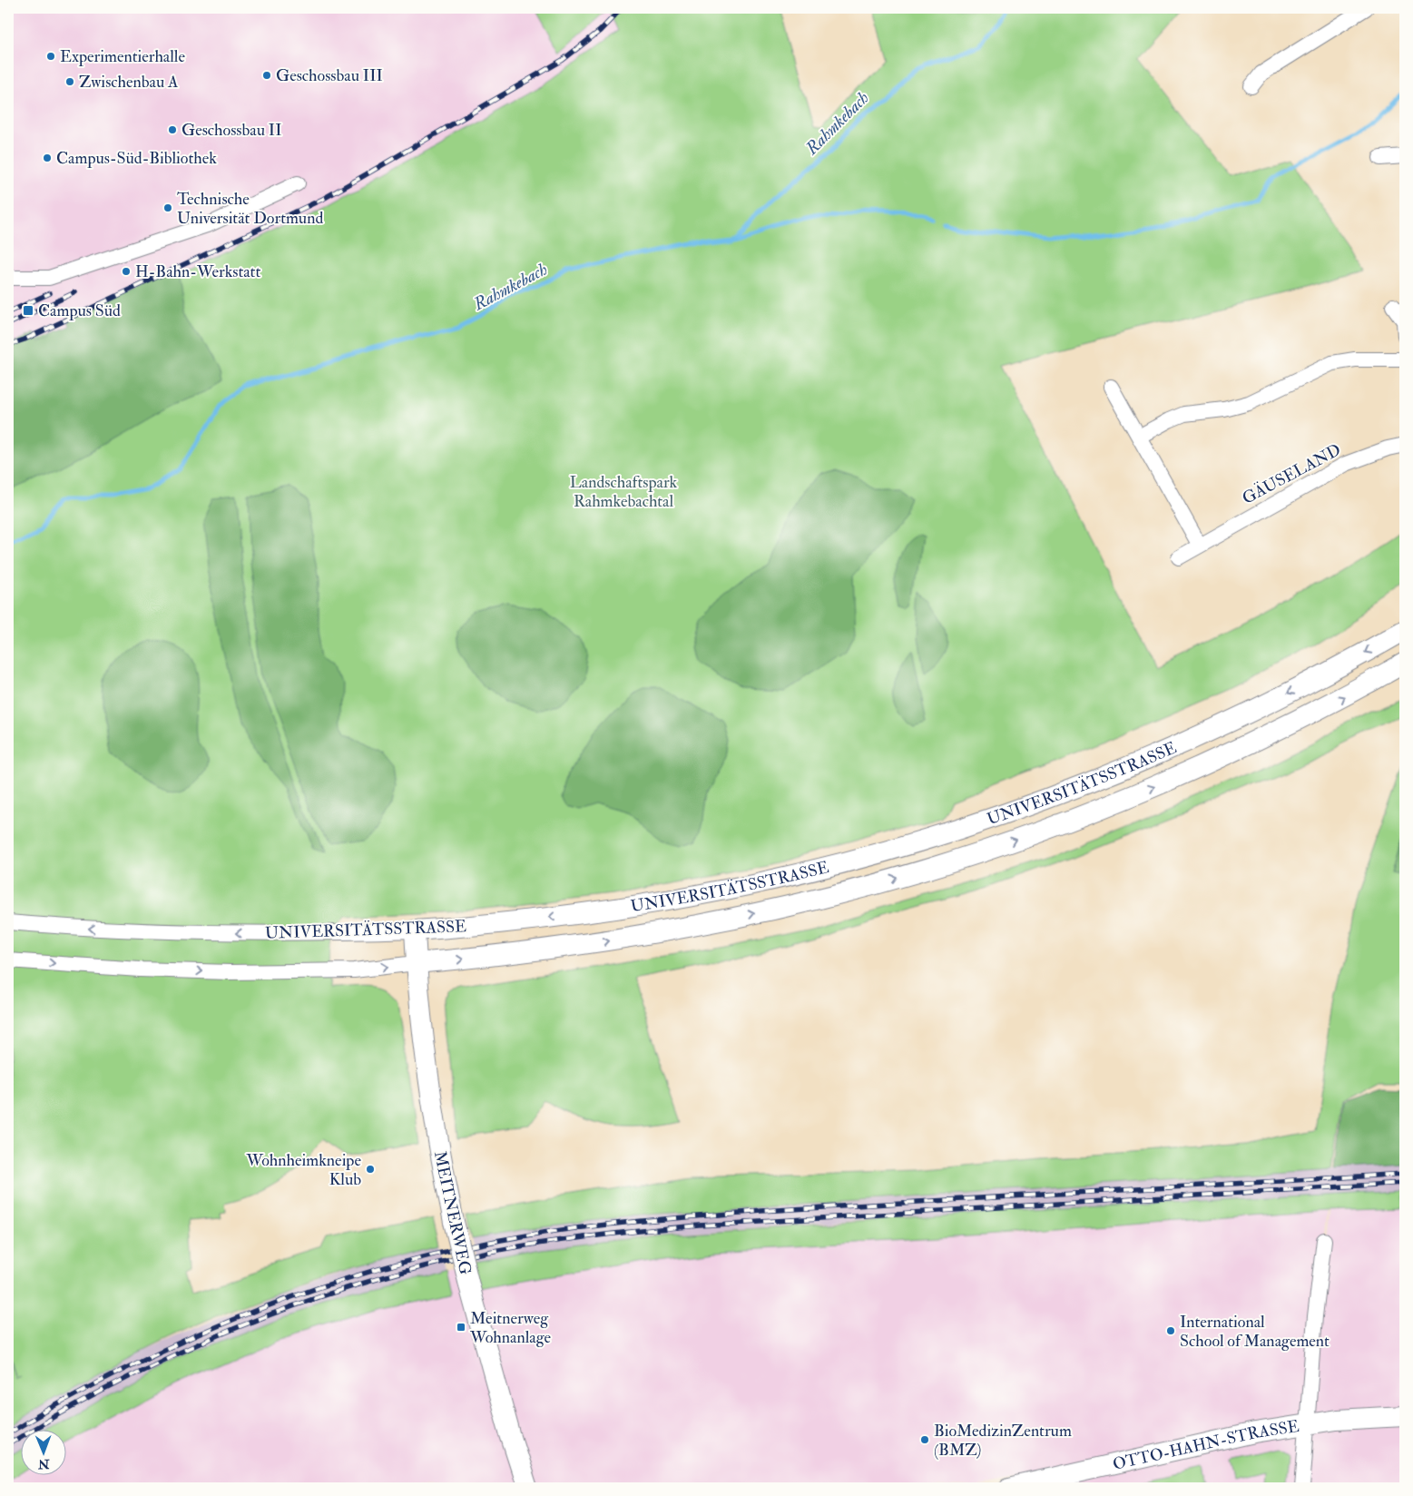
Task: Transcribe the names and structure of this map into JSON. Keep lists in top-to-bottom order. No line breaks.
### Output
{"streets":{"street":["GÄUSELAND","UNIVERSITÄTSSTRASSE","MEITNERWEG","OTTO-HAHN-STRASSE"]},"crossings":[["UNIVERSITÄTSSTRASSE","MEITNERWEG"]],"water":["Rahmkebach"],"parks":["Landschaftspark Rahmkebachtal"],"places":{"other":["Experimentierhalle","Geschossbau III","Zwischenbau A","Geschossbau II","Campus-Süd-Bibliothek","Technische Universität Dortmund","H-Bahn-Werkstatt","Wohnheimkneipe Klub","International School of Management","BioMedizinZentrum (BMZ)"],"transit":["Campus Süd","Meitnerweg Wohnanlage"]},"north":"bottom"}
